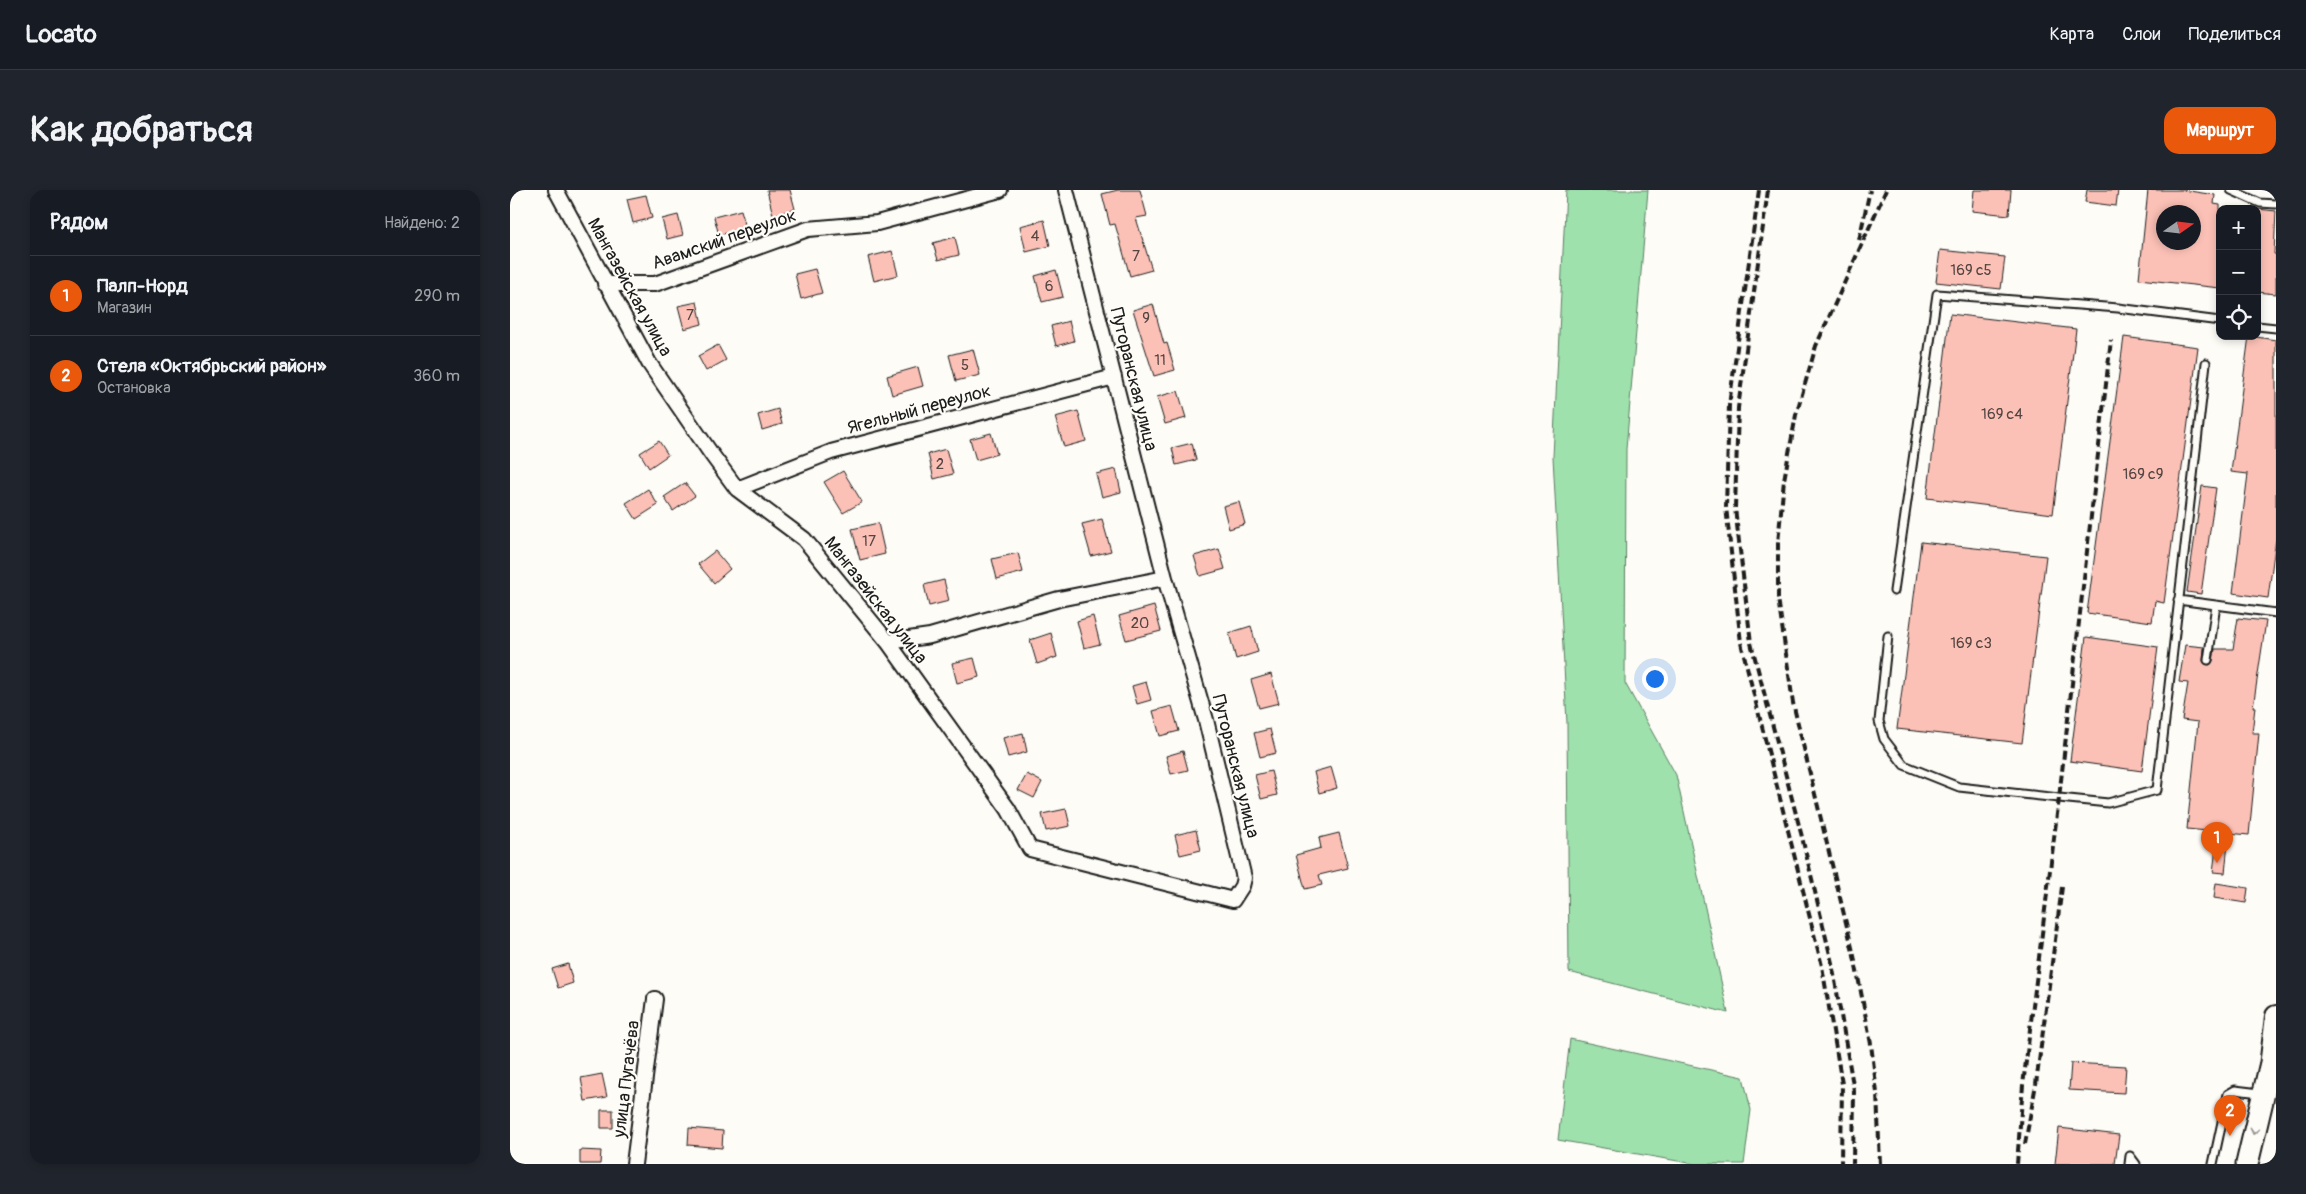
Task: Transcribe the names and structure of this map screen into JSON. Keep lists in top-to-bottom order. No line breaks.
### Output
{"streets":{"street":["Авамский переулок","Мангазейская улица","Путоранская улица","Ягельный переулок","улица Пугачёва"]},"crossings":[["Авамский переулок","Мангазейская улица"],["Мангазейская улица","Путоранская улица"],["Мангазейская улица","Ягельный переулок"],["Путоранская улица","Ягельный переулок"]],"house_numbers":["4","7","169 с5","6","7","9","11","5","169 с4","2","169 с9","17","20","169 с3"],"north":"right","page":{"header":"Locato","nav":["Карта","Слои","Поделиться"],"buttons":"Маршрут","title":"Как добраться","heading":["Рядом","Найдено: 2"],"map_buttons":["+","−"],"list":[{"mark":"1","name":"Палп-Норд","note":"Магазин","value":"290 m"},{"mark":"2","name":"Стела «Октябрьский район»","note":"Остановка","value":"360 m"}],"pins":["1","2"]}}
